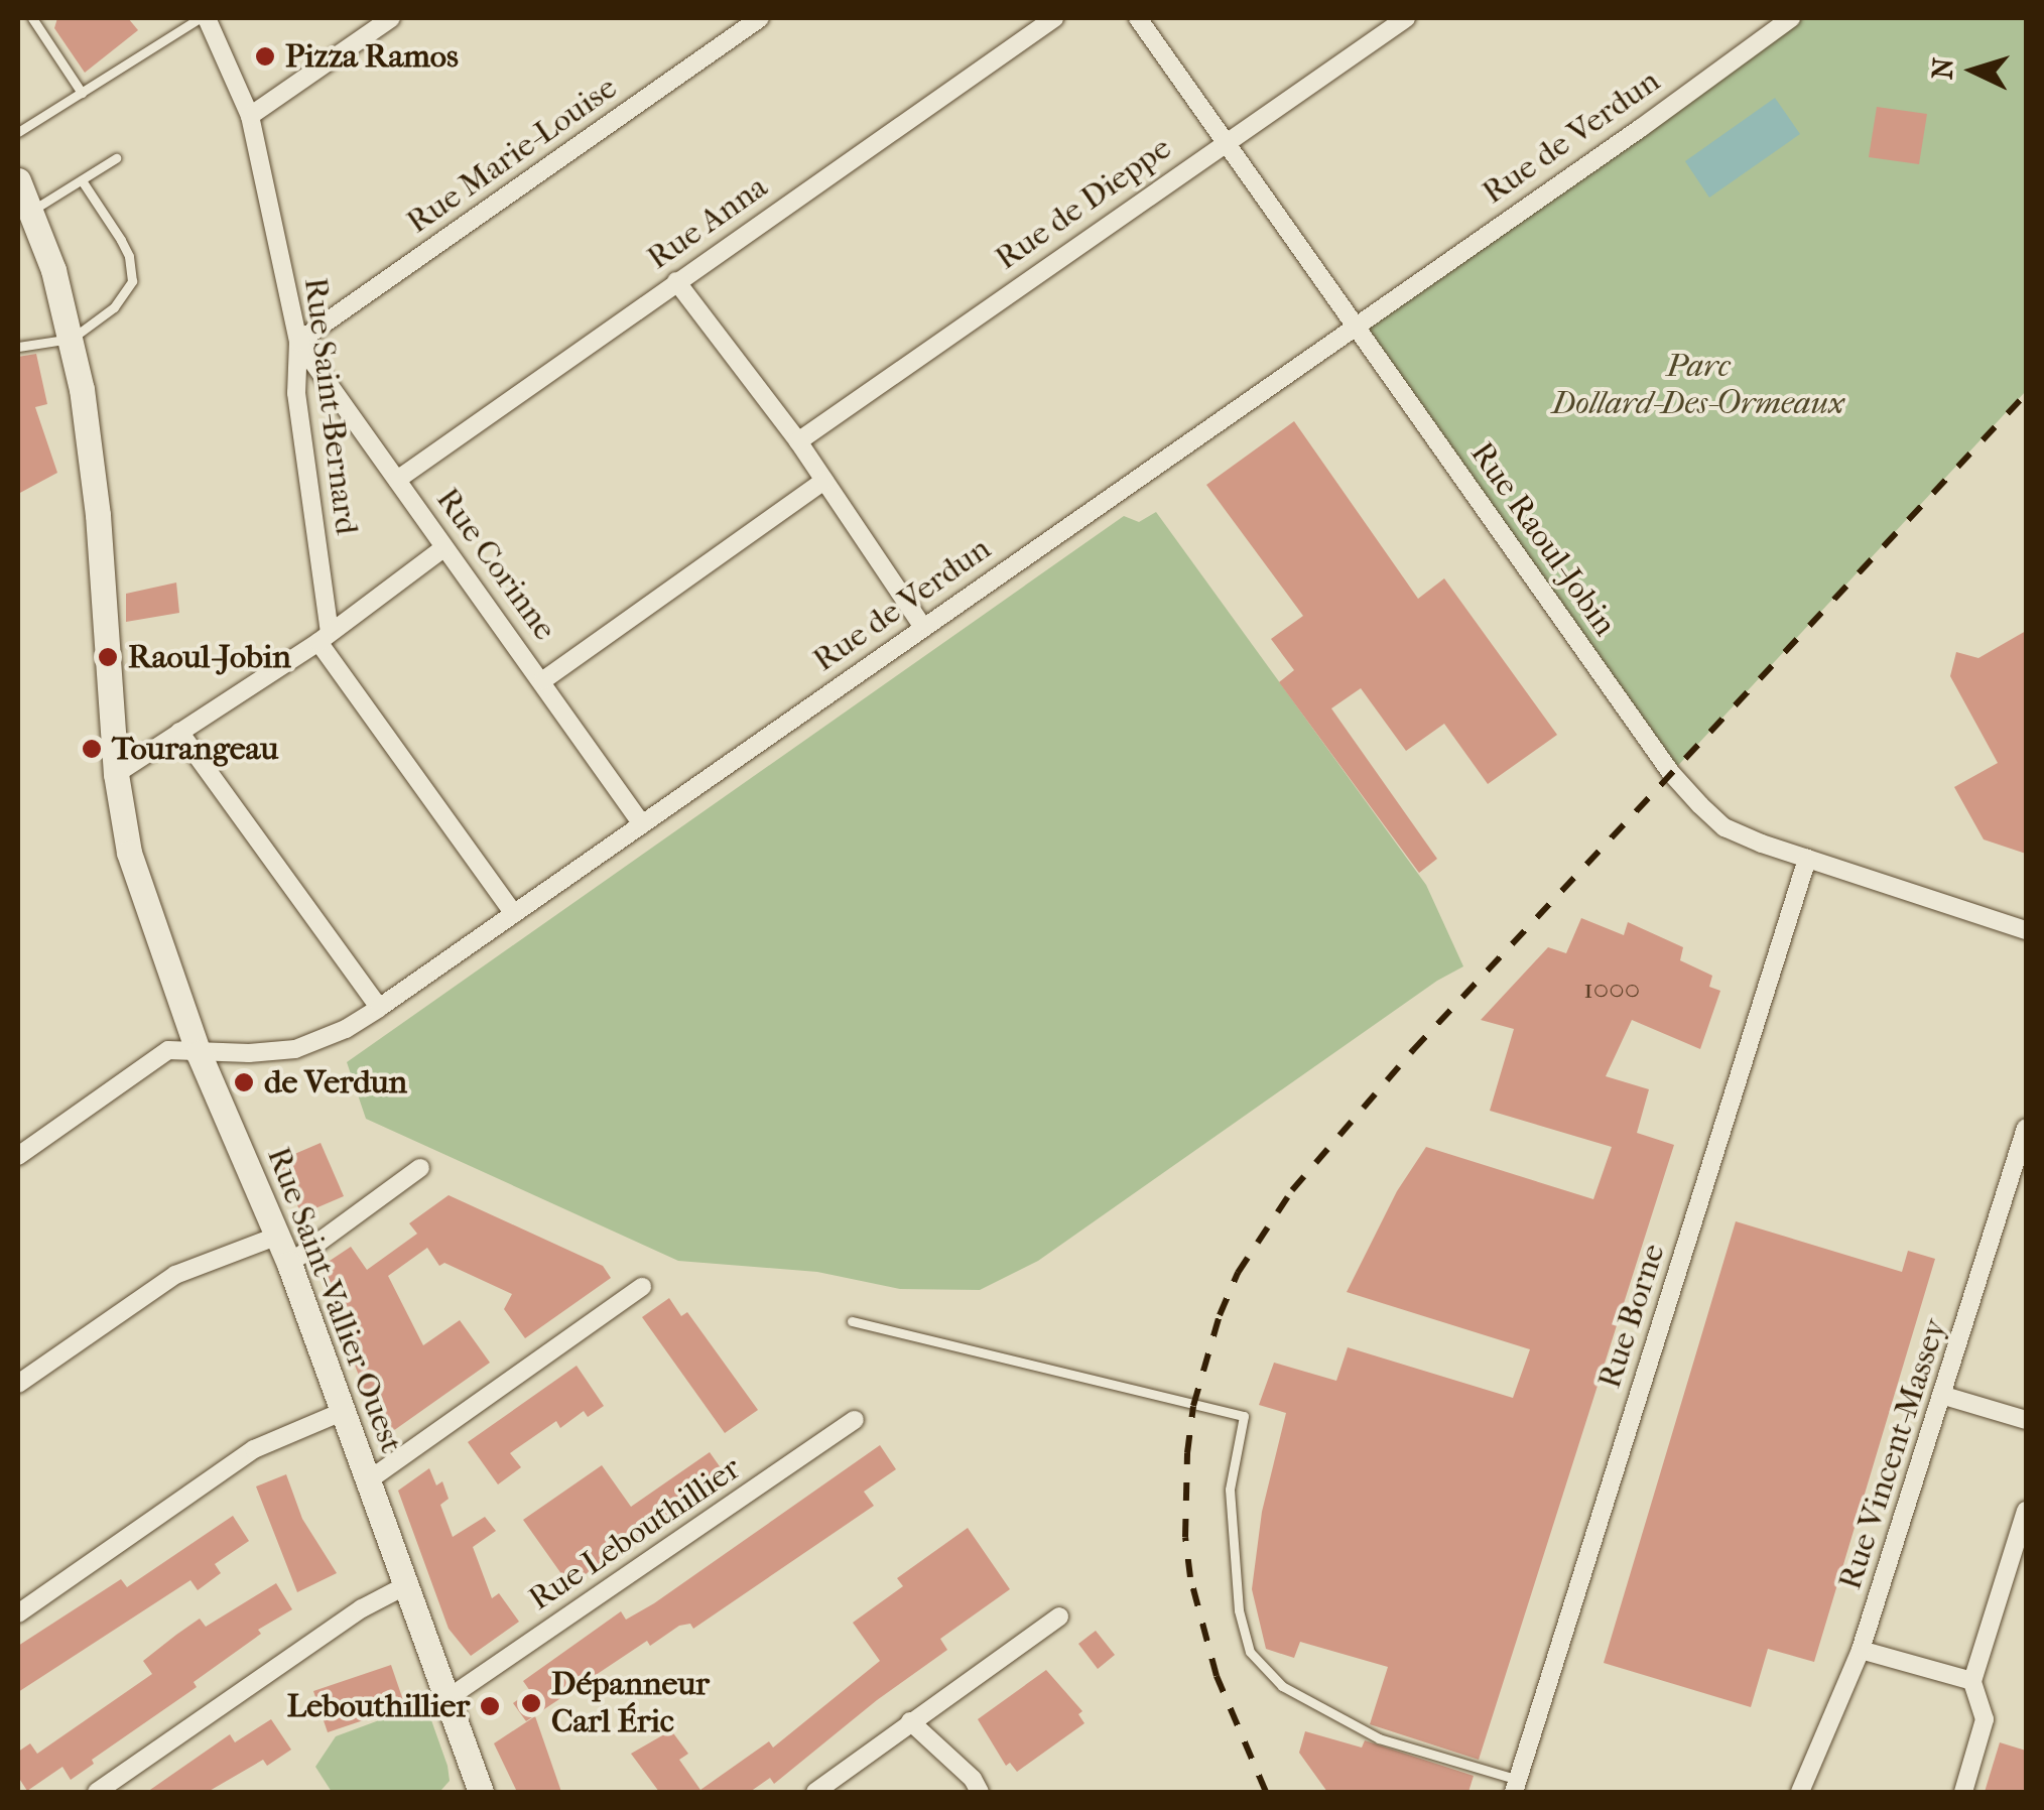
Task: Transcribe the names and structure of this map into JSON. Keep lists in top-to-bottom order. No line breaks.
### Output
{"streets":{"street":["Rue de Verdun","Rue Marie-Louise","Rue de Dieppe","Rue Anna","Rue Saint-Bernard","Rue Raoul-Jobin","Rue Corinne","Rue Saint-Vallier Ouest","Rue Borne","Rue Vincent-Massey","Rue Lebouthillier"]},"crossings":[["Rue de Verdun","Rue Saint-Bernard"],["Rue de Verdun","Rue Raoul-Jobin"],["Rue de Verdun","Rue Corinne"],["Rue de Verdun","Rue Saint-Vallier Ouest"],["Rue Marie-Louise","Rue Saint-Bernard"],["Rue Marie-Louise","Rue Corinne"],["Rue de Dieppe","Rue Raoul-Jobin"],["Rue Anna","Rue Corinne"],["Rue Saint-Bernard","Rue Corinne"],["Rue Raoul-Jobin","Rue Borne"],["Rue Saint-Vallier Ouest","Rue Lebouthillier"]],"parks":["Parc Dollard-Des-Ormeaux"],"places":["Pizza Ramos","Raoul-Jobin","Tourangeau","de Verdun","Dépanneur Carl Éric","Lebouthillier"],"house_numbers":["1000"],"north":"left"}
